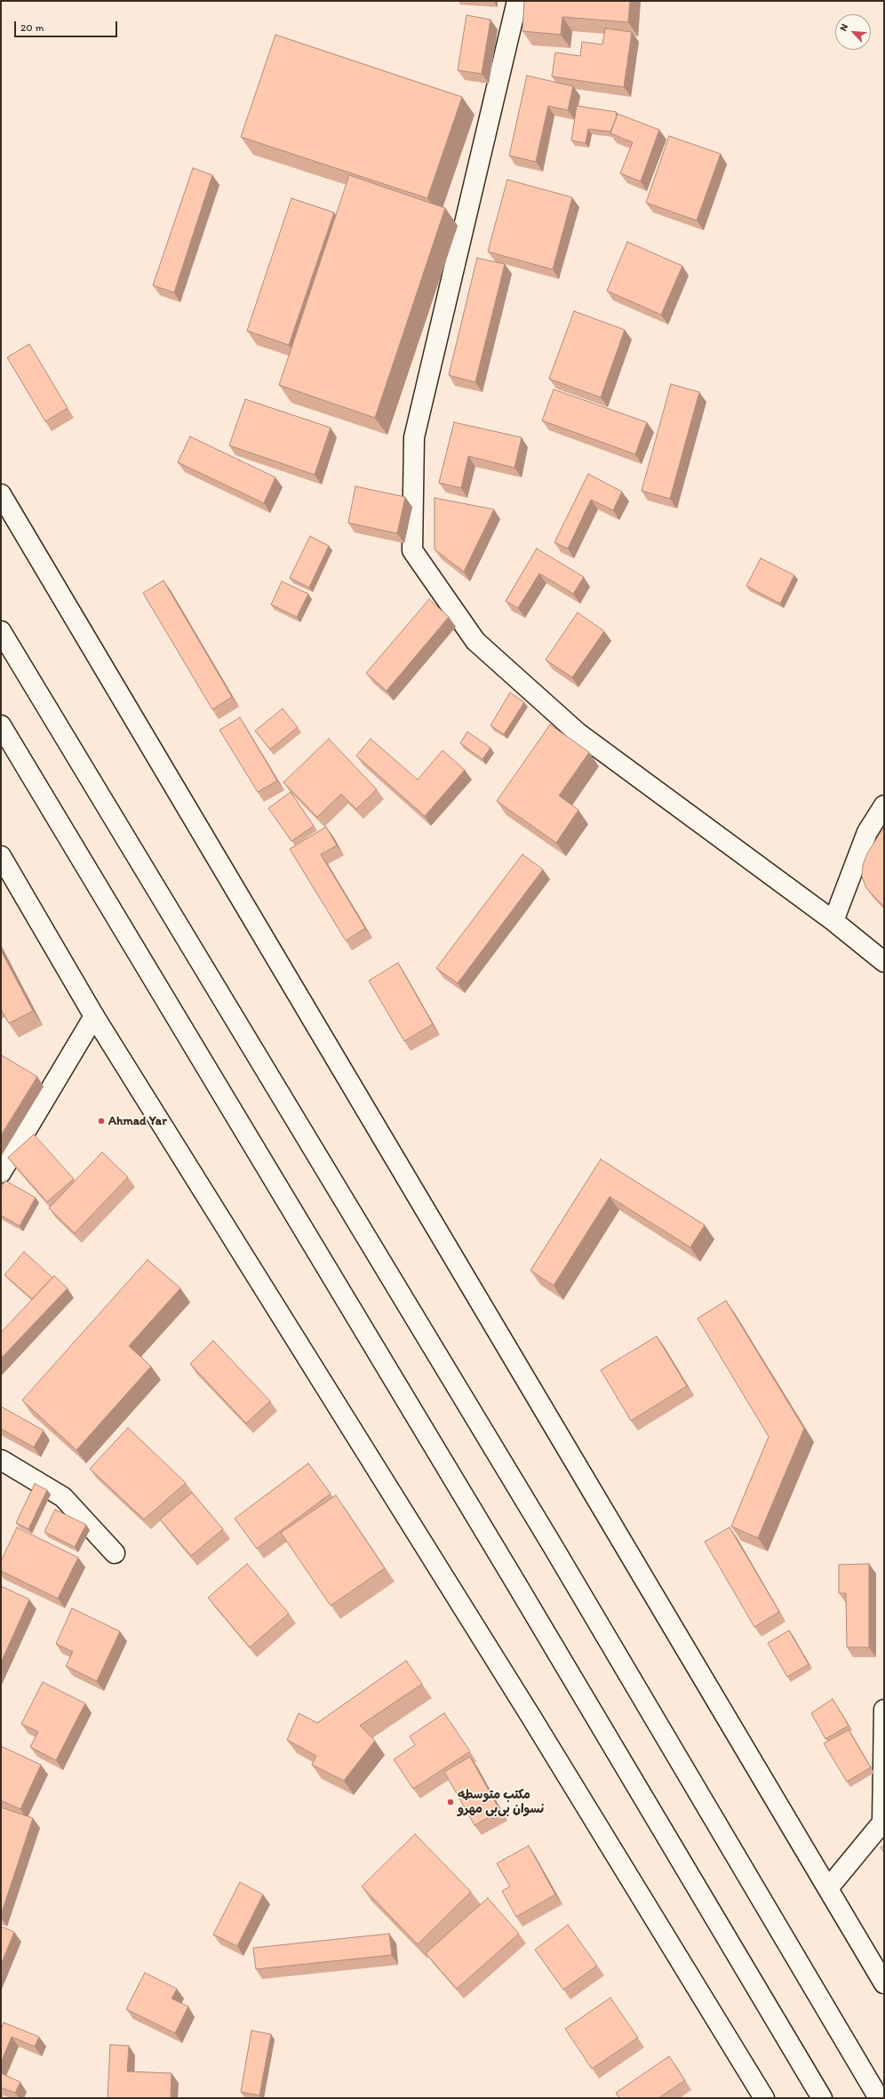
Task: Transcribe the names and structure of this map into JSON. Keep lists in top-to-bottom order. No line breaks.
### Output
{"places":["Ahmad Yar","مکتب متوسطه نسوان بی‌بی مهرو"],"scale_bar":"20 m","north":"top left"}
